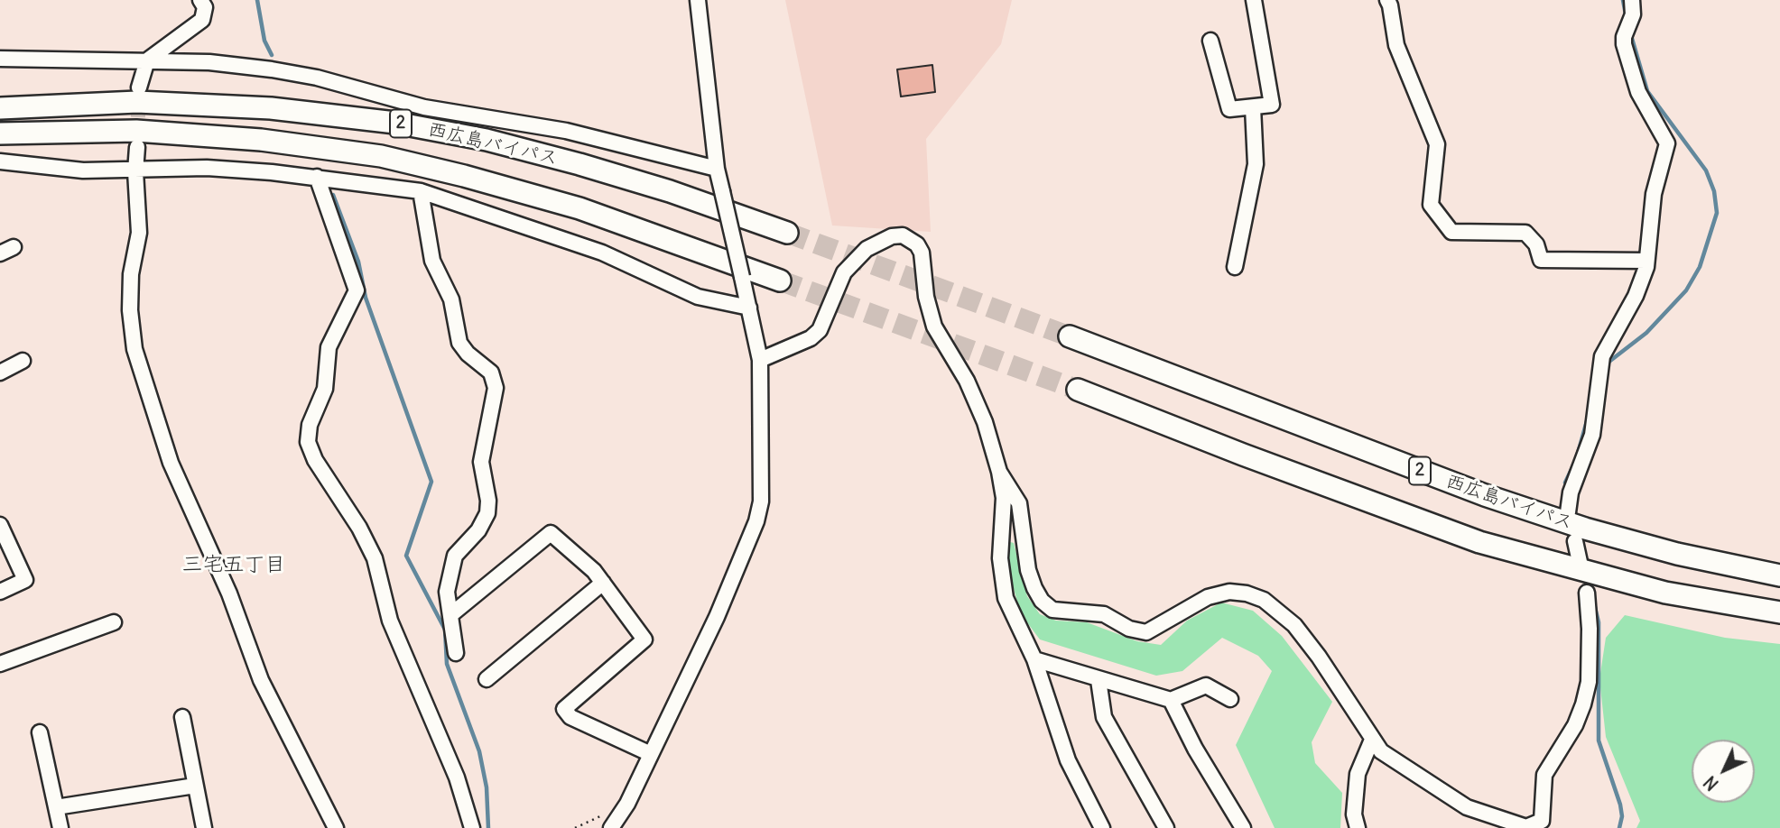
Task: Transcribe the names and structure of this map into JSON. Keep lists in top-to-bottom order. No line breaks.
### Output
{"streets":{"highway":["2","西広島バイパス"]},"districts":["三宅五丁目"],"north":"bottom left"}
